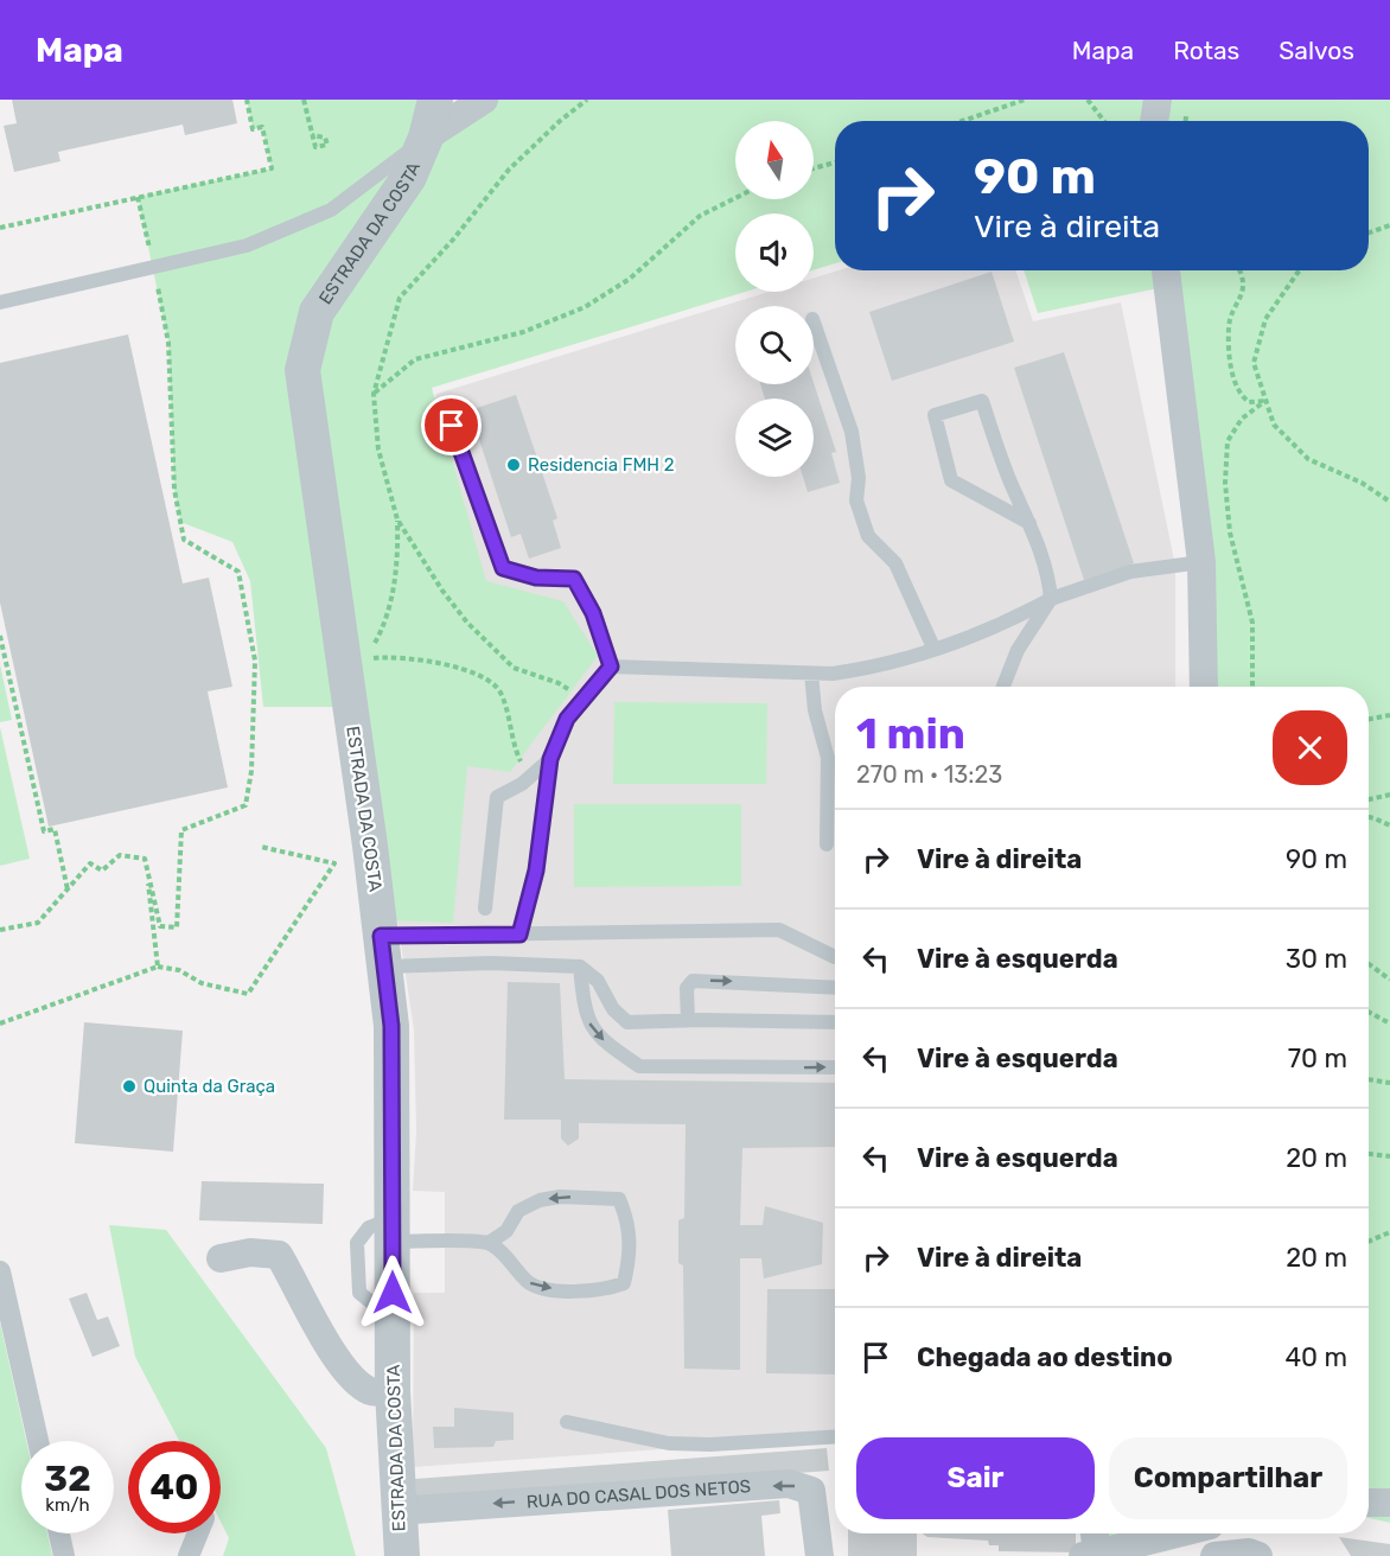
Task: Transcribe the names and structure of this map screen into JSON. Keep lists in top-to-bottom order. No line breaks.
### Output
{"streets":{"street":["ESTRADA DA COSTA","RUA DO CASAL DOS NETOS"]},"crossings":[["ESTRADA DA COSTA","RUA DO CASAL DOS NETOS"]],"one_way":["RUA DO CASAL DOS NETOS"],"places":["Residencia FMH 2","Quinta da Graça"],"north":"top","page":{"header":"Mapa","nav":["Mapa","Rotas","Salvos"],"turn":["90 m","Vire à direita"],"heading":["1 min","270 m · 13:23"],"list":[{"name":"Vire à direita","value":"90 m"},{"name":"Vire à esquerda","value":"30 m"},{"name":"Vire à esquerda","value":"70 m"},{"name":"Vire à esquerda","value":"20 m"},{"name":"Vire à direita","value":"20 m"},{"name":"Chegada ao destino","value":"40 m"}],"buttons":["Sair","Compartilhar"],"speed":"32 km/h","limit":"40"}}
